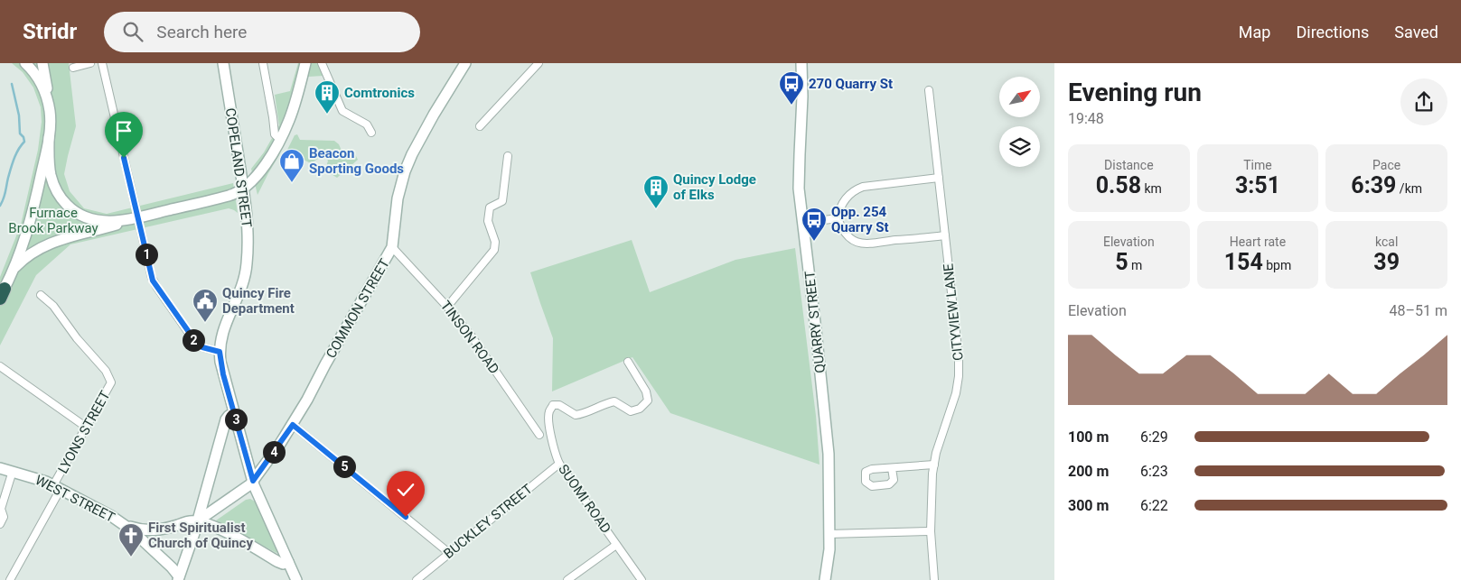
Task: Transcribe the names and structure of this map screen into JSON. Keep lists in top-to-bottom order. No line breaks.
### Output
{"streets":{"main road":["COPELAND STREET","COMMON STREET","QUARRY STREET","WEST STREET"],"street":["CITYVIEW LANE","TINSON ROAD","LYONS STREET","SUOMI ROAD","BUCKLEY STREET"]},"crossings":[["COPELAND STREET","COMMON STREET"],["COMMON STREET","TINSON ROAD"],["COMMON STREET","WEST STREET"],["LYONS STREET","WEST STREET"],["SUOMI ROAD","BUCKLEY STREET"]],"parks":["Furnace Brook Parkway"],"places":{"bus stop":["270 Quarry St","Opp. 254 Quarry St"],"building":["Comtronics","Quincy Lodge of Elks"],"shop":["Beacon Sporting Goods"],"public building":["Quincy Fire Department"],"church":["First Spiritualist Church of Quincy"]},"north":"top right","page":{"header":"Stridr","search":"Search here","nav":["Map","Directions","Saved"],"heading":["Evening run","19:48"],"stats":[["Distance","0.58 km"],["Time","3:51"],["Pace","6:39 /km"],["Elevation","5 m"],["Heart rate","154 bpm"],["kcal","39"]],"pins":["1","2","3","4","5"],"chart":["Elevation","48–51 m"],"list":[{"name":"100 m","note":"6:29"},{"name":"200 m","note":"6:23"},{"name":"300 m","note":"6:22"}]}}
